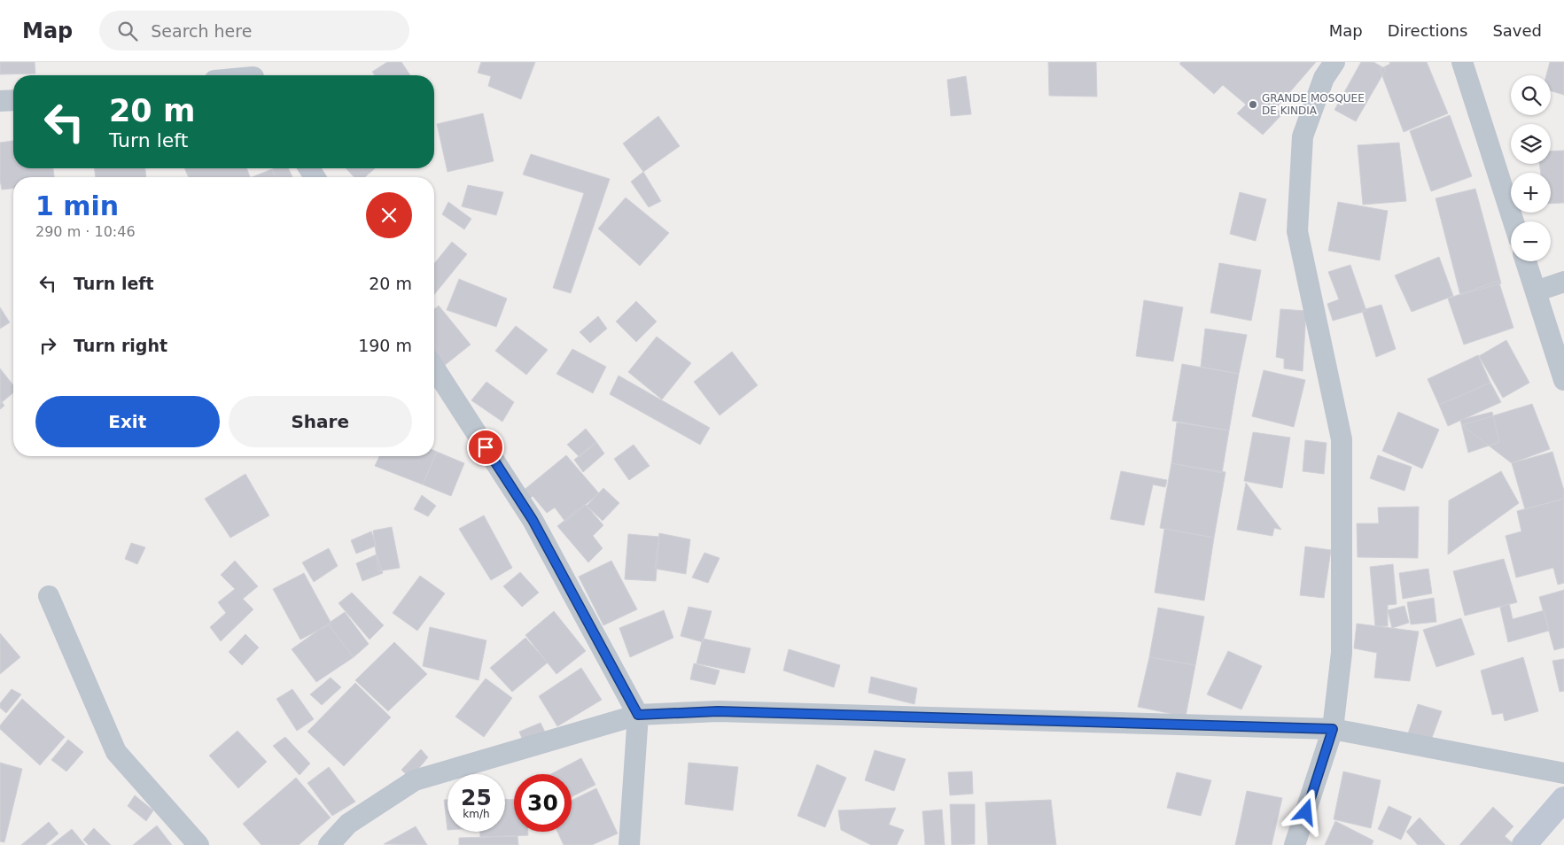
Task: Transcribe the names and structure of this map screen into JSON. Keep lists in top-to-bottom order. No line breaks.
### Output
{"places":["GRANDE MOSQUEE DE KINDIA"],"page":{"header":"Map","search":"Search here","nav":["Map","Directions","Saved"],"map_buttons":["+","−"],"turn":["20 m","Turn left"],"heading":["1 min","290 m · 10:46"],"list":[{"name":"Turn left","value":"20 m"},{"name":"Turn right","value":"190 m"}],"buttons":["Exit","Share"],"speed":"25 km/h","limit":"30"}}
